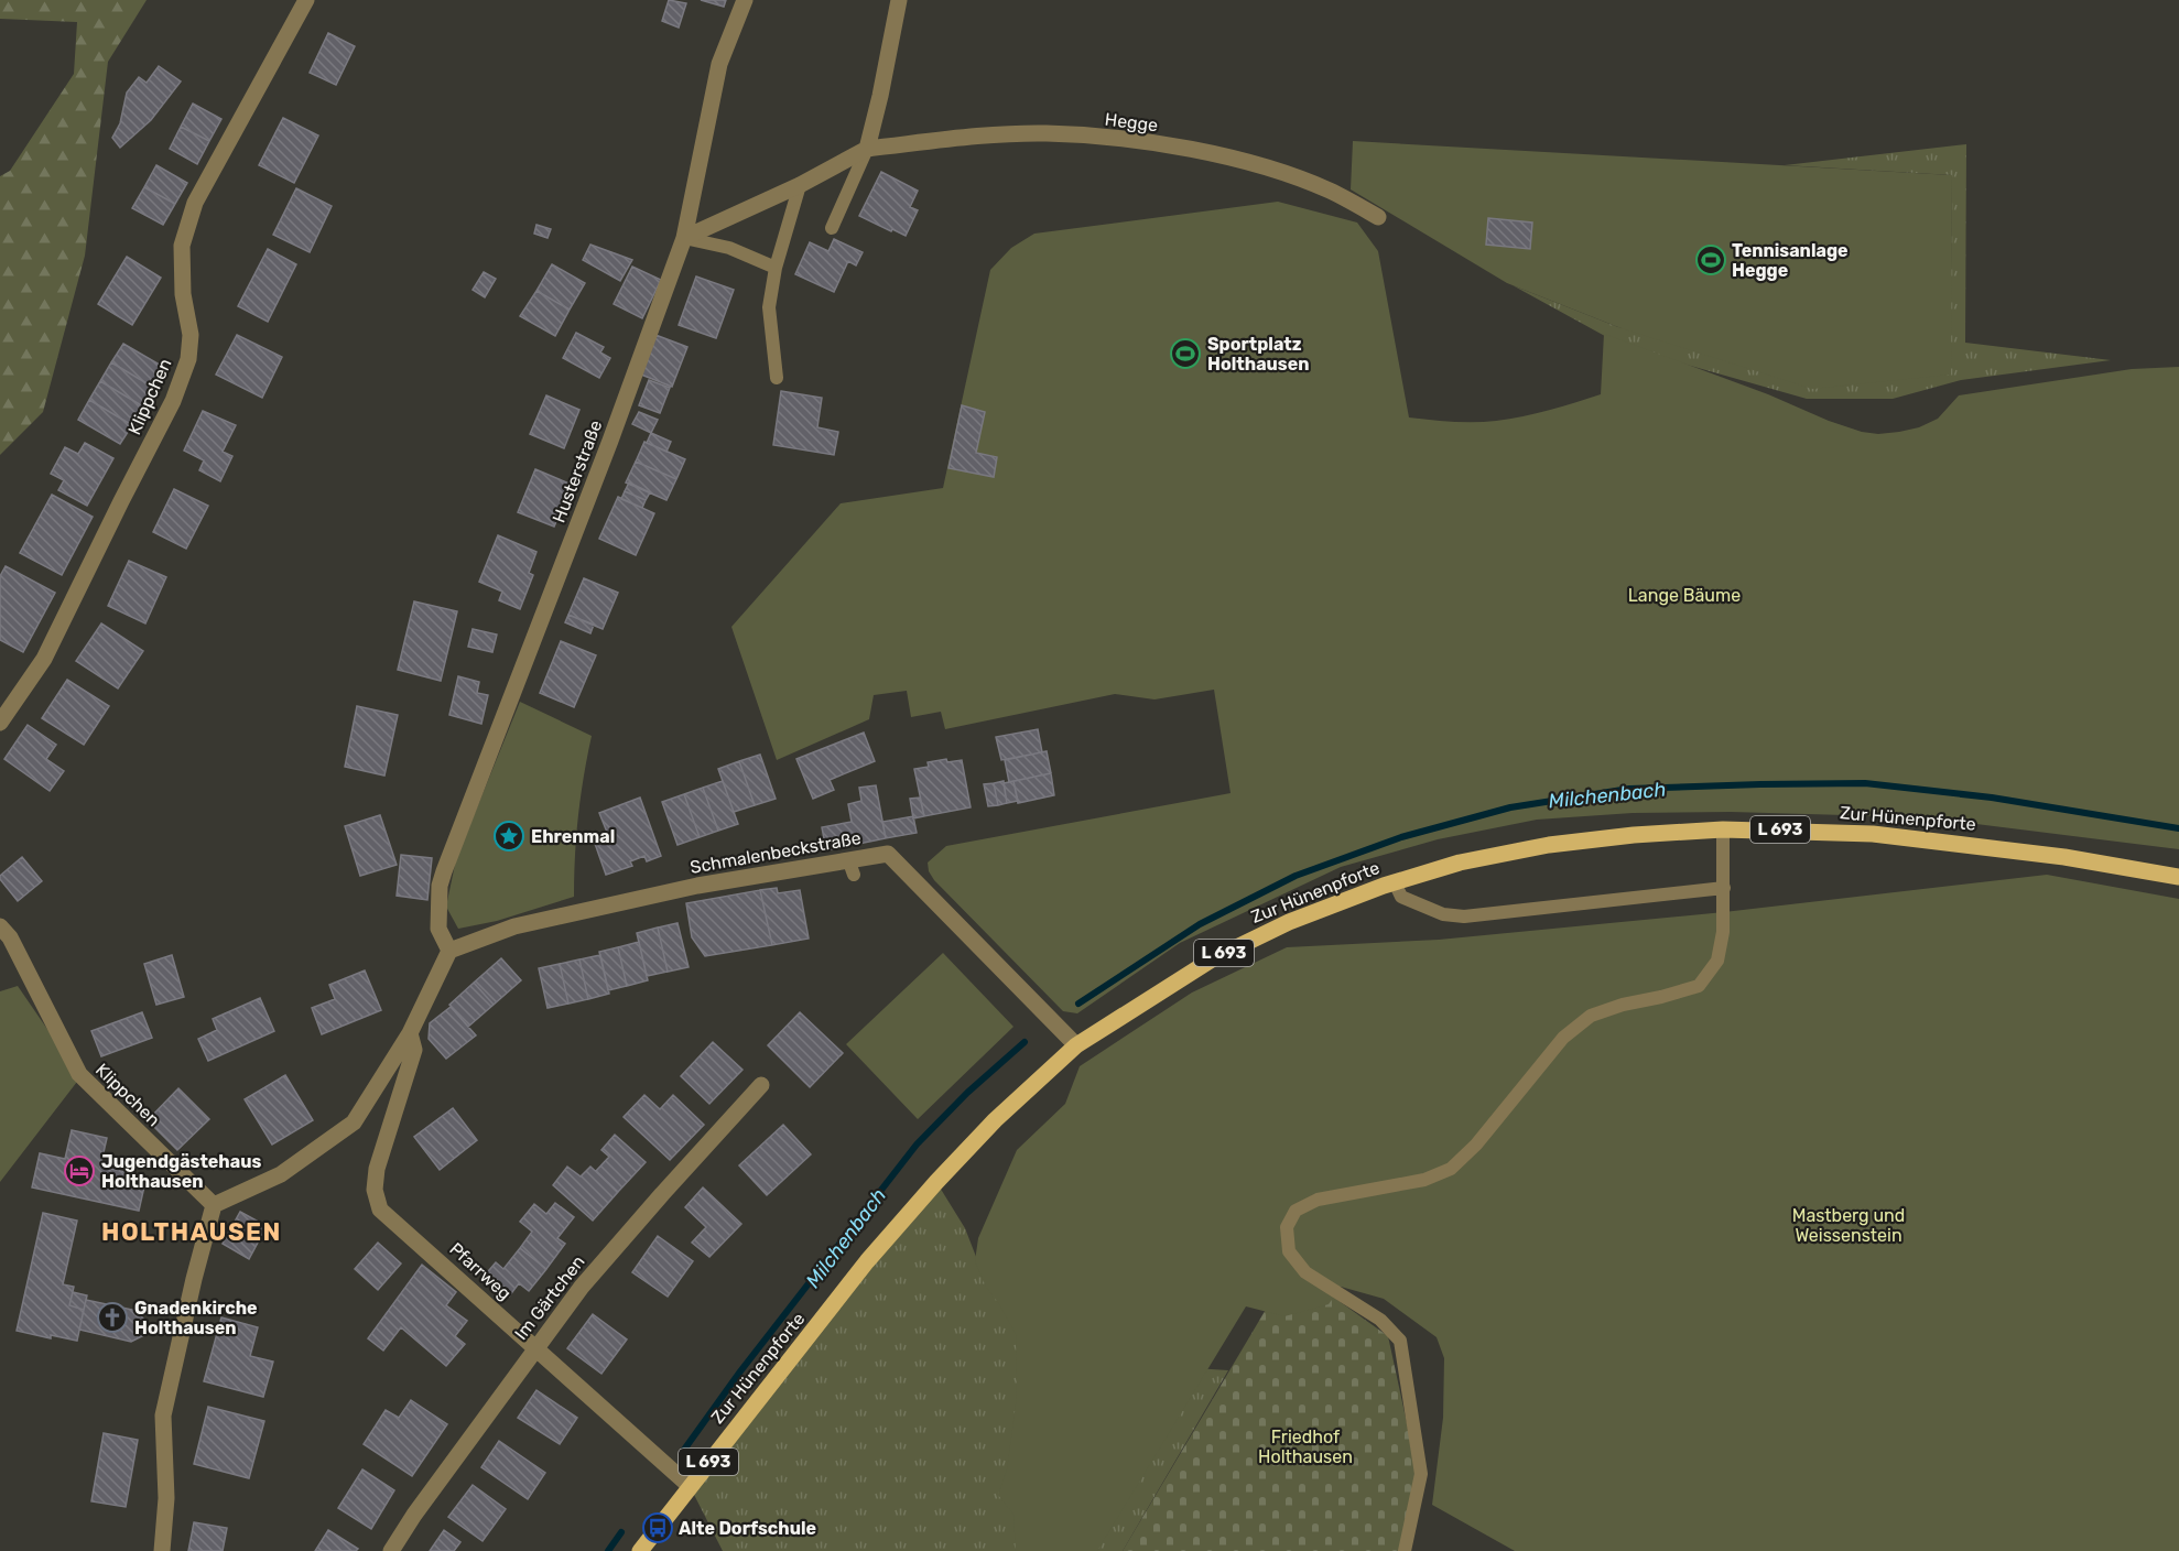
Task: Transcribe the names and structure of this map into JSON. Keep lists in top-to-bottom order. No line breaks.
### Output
{"streets":{"main road":["Zur Hünenpforte","L 693"],"street":["Hegge","Klippchen","Husterstraße","Schmalenbeckstraße","Pfarrweg","Im Gärtchen"]},"crossings":[["Hegge","Husterstraße"],["Husterstraße","Schmalenbeckstraße"],["Zur Hünenpforte","Schmalenbeckstraße"],["Zur Hünenpforte","Pfarrweg"],["Pfarrweg","Im Gärtchen"]],"districts":["HOLTHAUSEN"],"water":["Milchenbach"],"parks":["Lange Bäume","Mastberg und Weissenstein","Friedhof Holthausen"],"places":{"sports":["Tennisanlage Hegge","Sportplatz Holthausen"],"place":["Ehrenmal"],"hotel":["Jugendgästehaus Holthausen"],"church":["Gnadenkirche Holthausen"],"bus stop":["Alte Dorfschule"]}}
